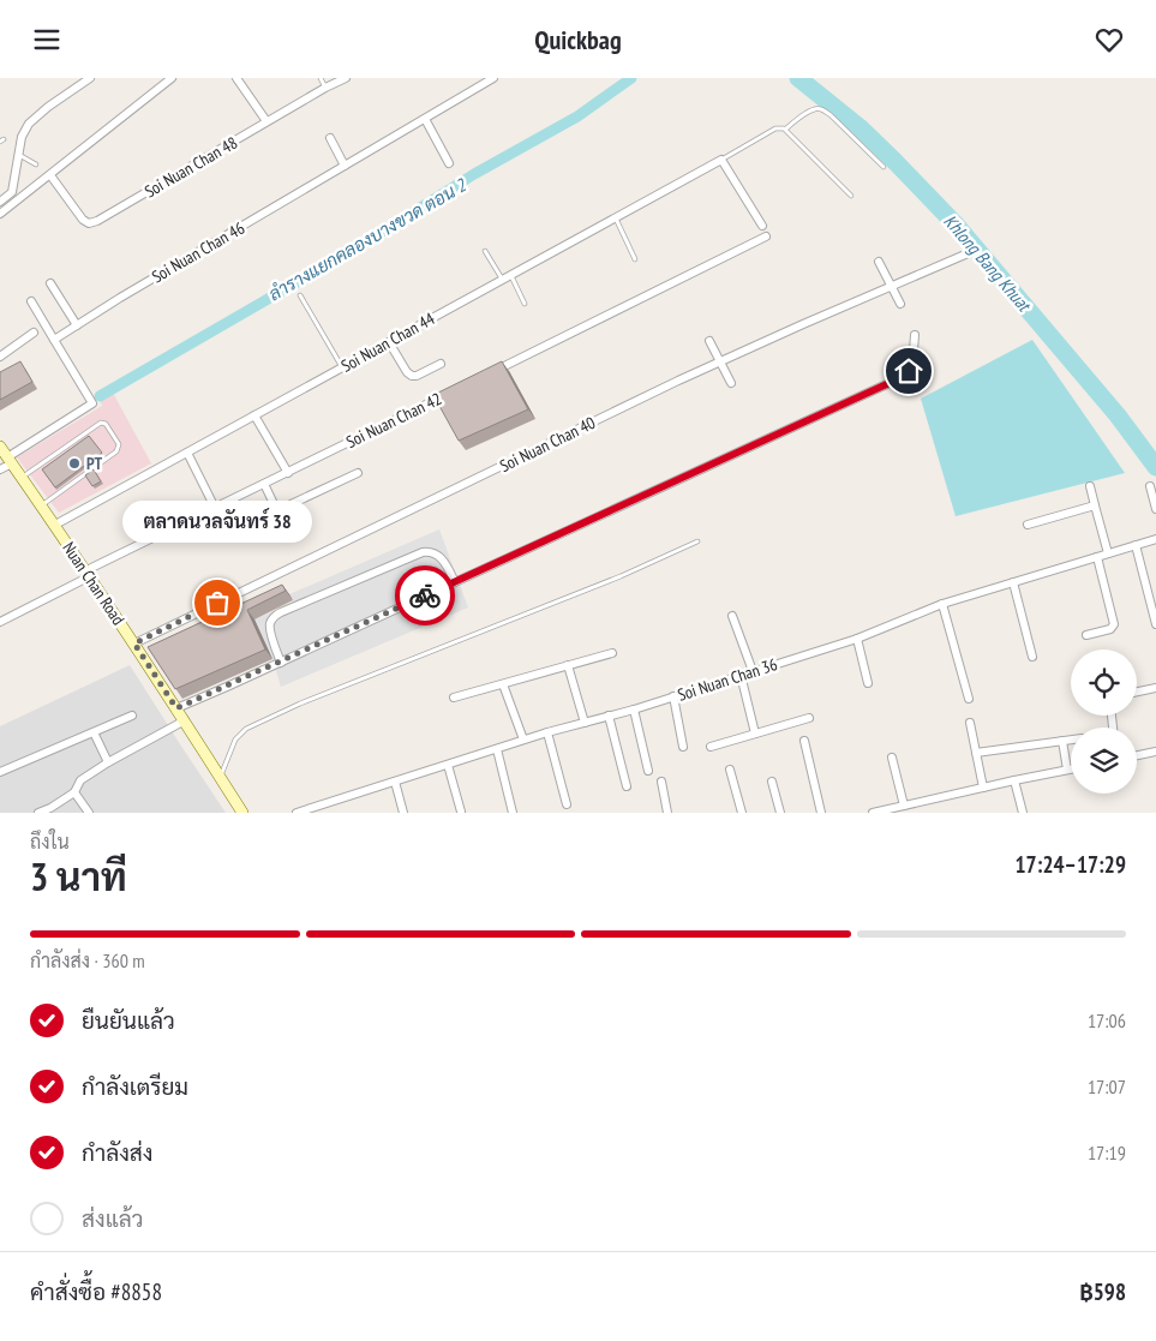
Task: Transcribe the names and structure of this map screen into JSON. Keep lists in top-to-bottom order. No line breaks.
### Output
{"streets":{"main road":["Nuan Chan Road"],"street":["Soi Nuan Chan 48","Soi Nuan Chan 46","Soi Nuan Chan 44","Soi Nuan Chan 42","Soi Nuan Chan 40","Soi Nuan Chan 36"]},"crossings":[["Soi Nuan Chan 44","Nuan Chan Road"],["Soi Nuan Chan 42","Nuan Chan Road"],["Soi Nuan Chan 40","Nuan Chan Road"]],"water":["ลำรางแยกคลองบางขวด ตอน 2","Khlong Bang Khuat"],"places":["PT","ตลาดนวลจันทร์ 38"],"page":{"header":"Quickbag","bubble":"ตลาดนวลจันทร์ 38","heading":["3 นาที","ถึงใน","17:24–17:29"],"panel":["คำสั่งซื้อ #8858","฿598"],"bar":"กำลังส่ง · 360 m","list":[["ยืนยันแล้ว","17:06"],["กำลังเตรียม","17:07"],["กำลังส่ง","17:19"],"ส่งแล้ว"]}}
